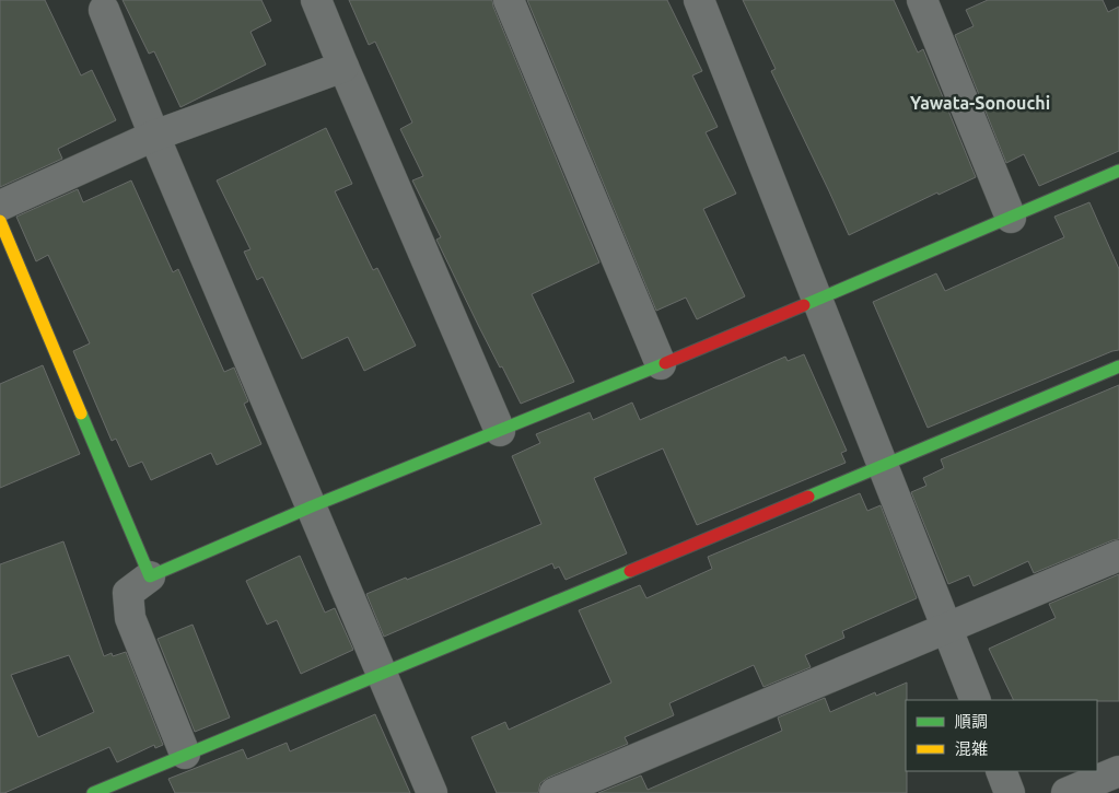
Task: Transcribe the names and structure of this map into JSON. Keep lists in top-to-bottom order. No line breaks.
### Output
{"districts":["Yawata-Sonouchi"],"legend":["順調","混雑"]}
